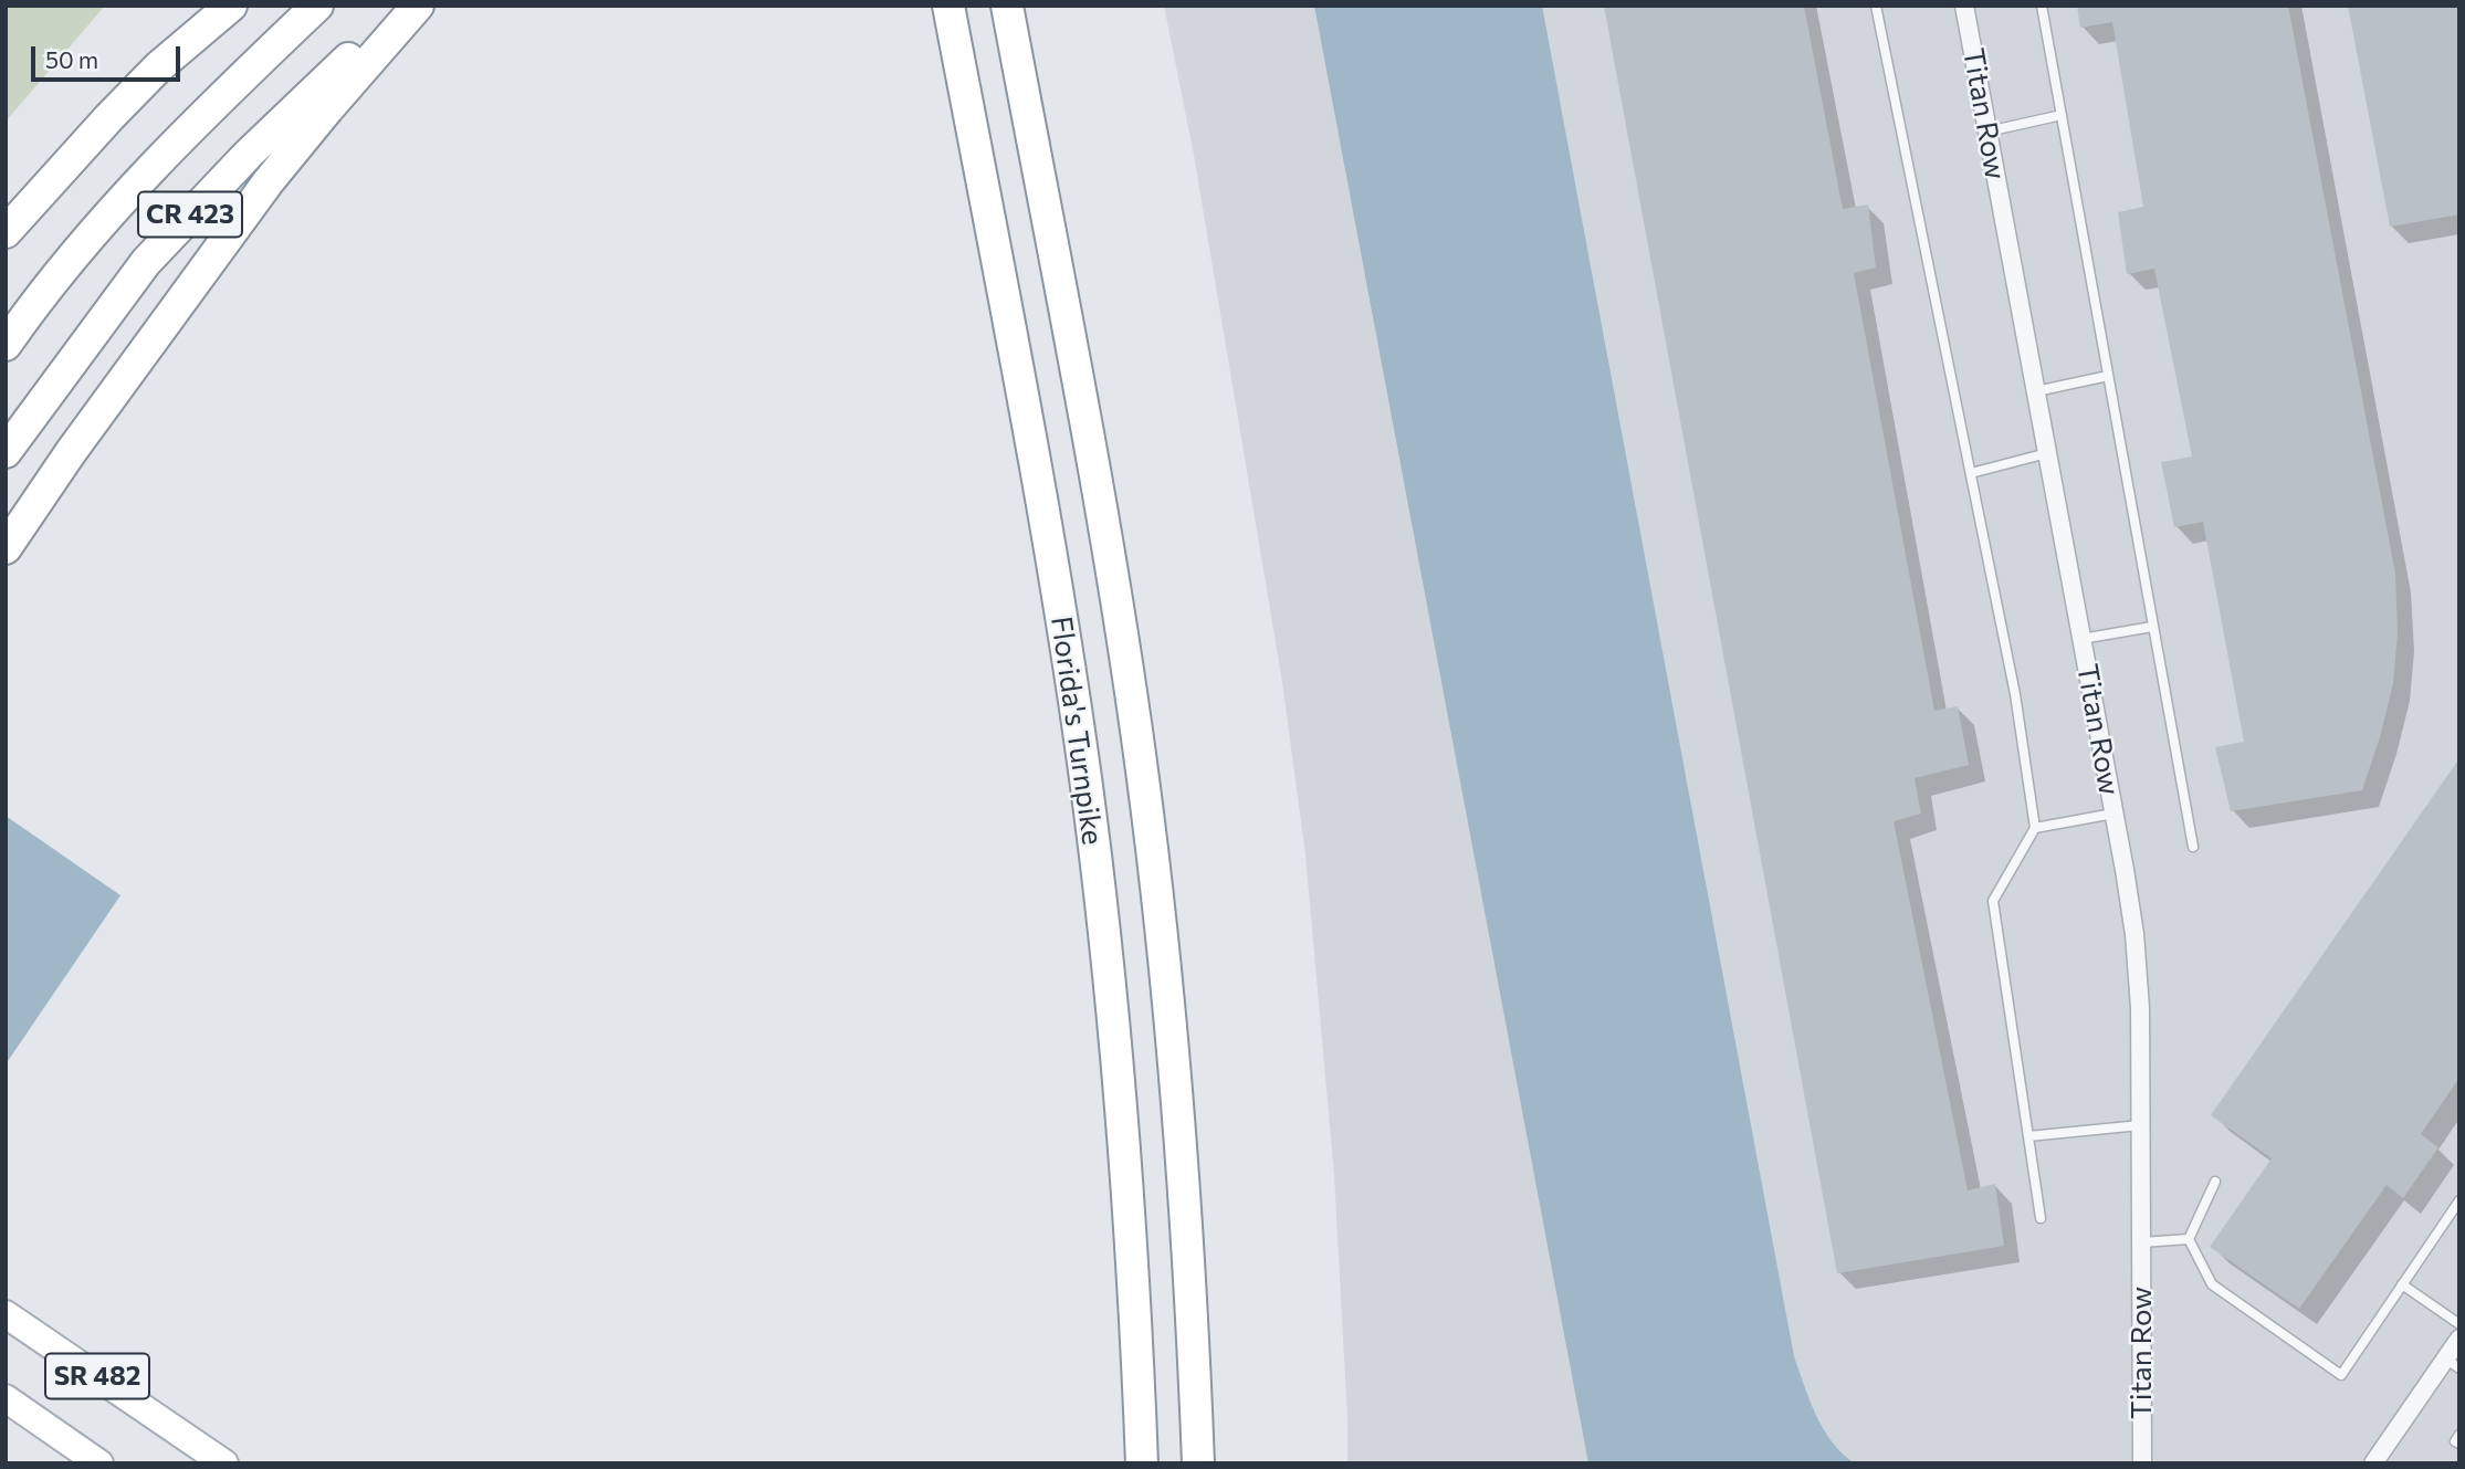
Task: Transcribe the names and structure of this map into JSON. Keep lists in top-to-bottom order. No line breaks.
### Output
{"streets":{"highway":["CR 423","Florida's Turnpike"],"main road":["SR 482"],"street":["Titan Row"]},"scale_bar":"50 m"}
